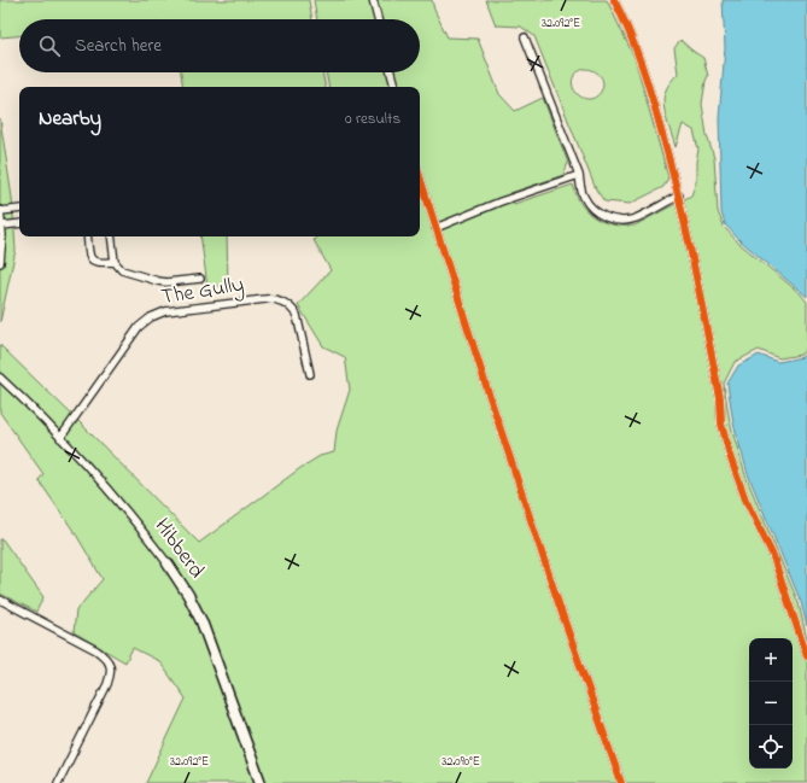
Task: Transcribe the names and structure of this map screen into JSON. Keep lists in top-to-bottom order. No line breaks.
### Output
{"streets":{"street":["The Gully","Hibberd"]},"crossings":[["The Gully","Hibberd"]],"page":{"search":"Search here","heading":["Nearby","0 results"],"map_buttons":["+","−"]},"coordinates":["32.092°E","32.090°E"]}
